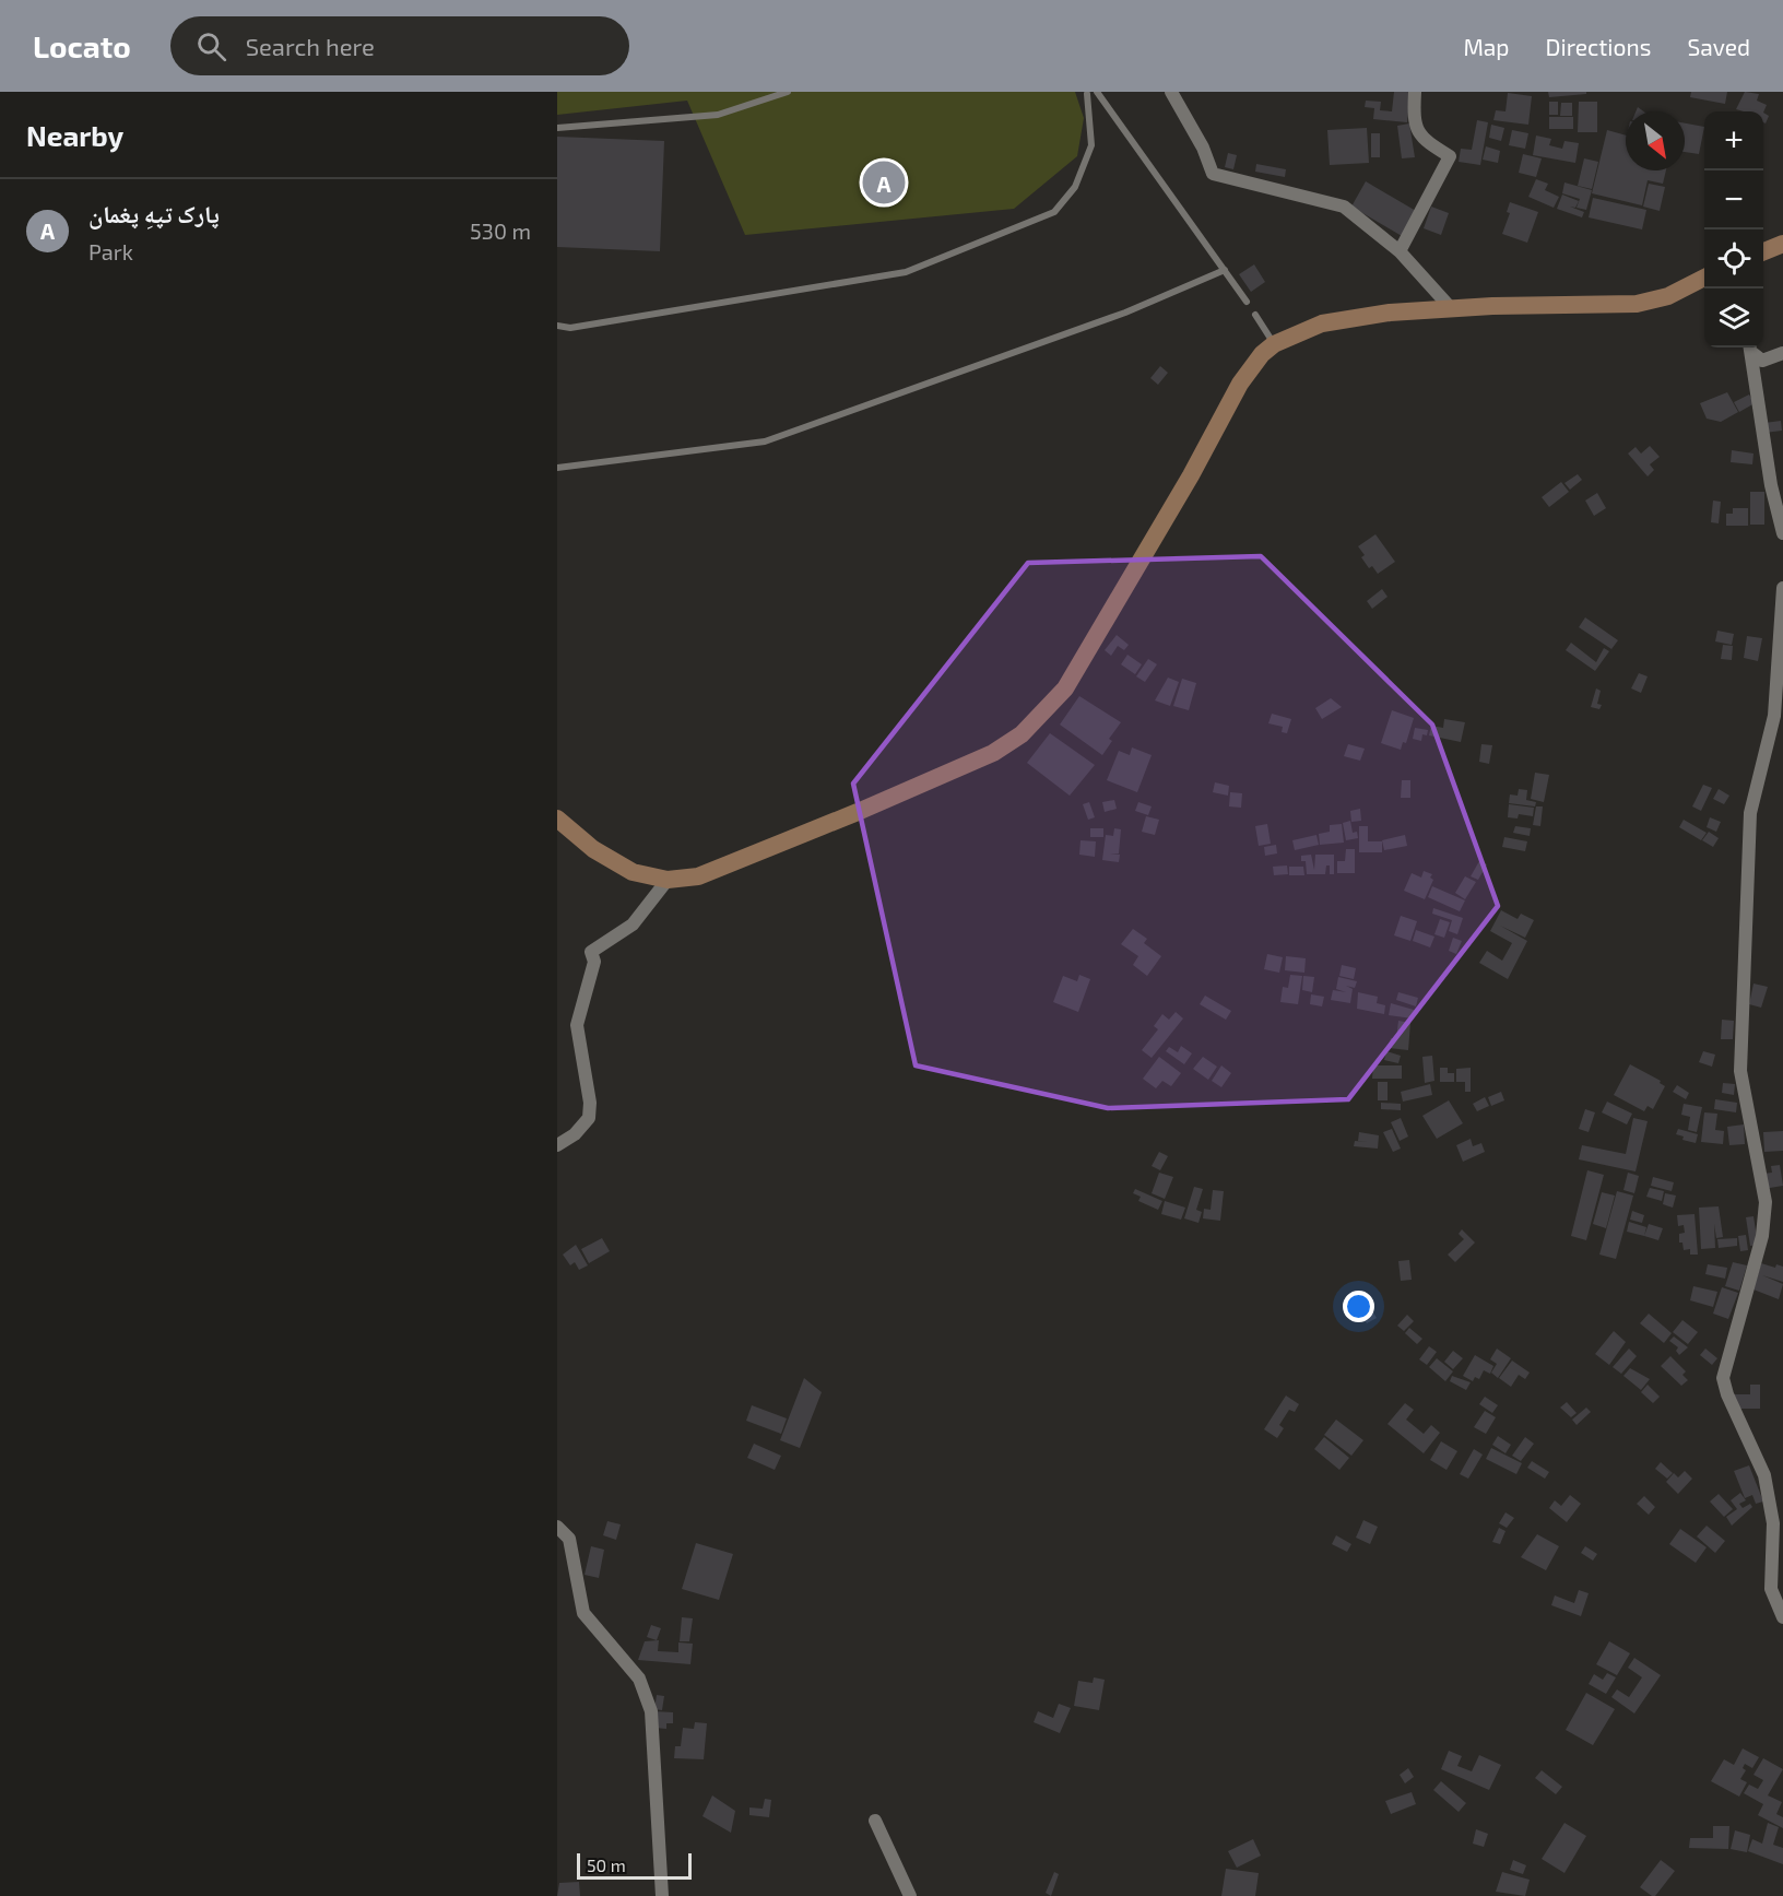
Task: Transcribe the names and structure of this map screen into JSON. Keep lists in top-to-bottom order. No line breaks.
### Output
{"scale_bar":"50 m","north":"bottom right","page":{"header":"Locato","search":"Search here","nav":["Map","Directions","Saved"],"heading":"Nearby","map_buttons":["+","−"],"pins":"A","list":[{"mark":"A","name":"پارک تپهِ پغمان","note":"Park","value":"530 m"}],"scale":"50 m"}}
